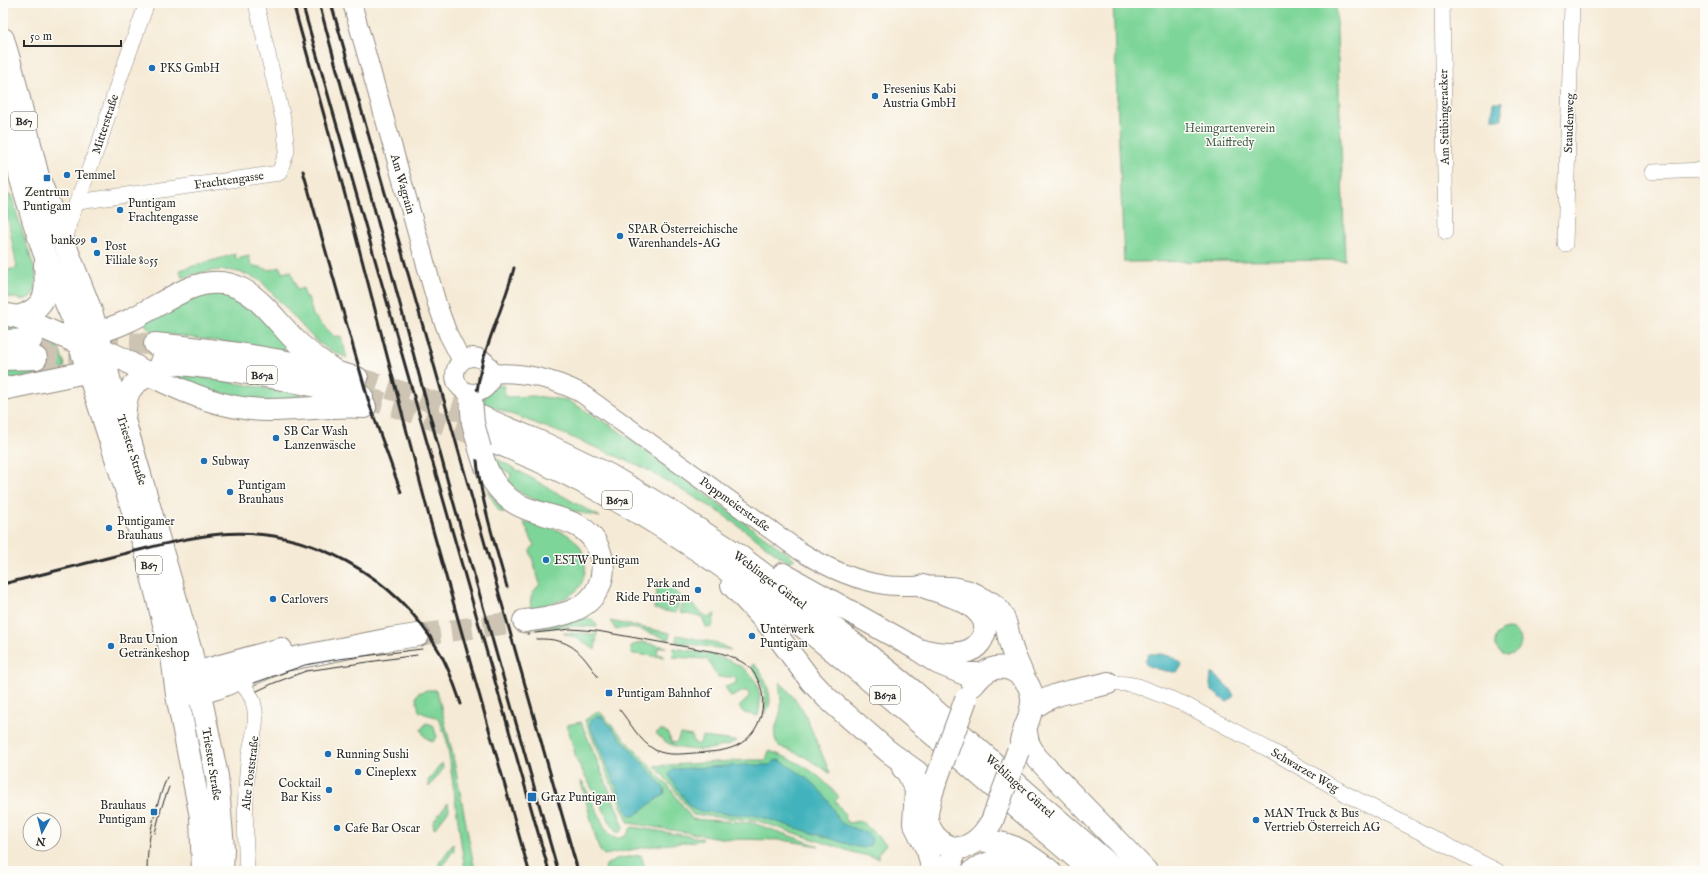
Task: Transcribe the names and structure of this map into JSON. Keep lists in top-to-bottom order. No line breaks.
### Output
{"streets":{"main road":["B67","B67a","Triester Straße","Weblinger Gürtel"],"street":["Am Stübingeracker","Staudenweg","Mitterstraße","Frachtengasse","Am Wagrain","Poppmeierstraße","Schwarzer Weg","Alte Poststraße"]},"crossings":[["Mitterstraße","Frachtengasse"],["Mitterstraße","Triester Straße"],["Am Wagrain","Poppmeierstraße"],["Am Wagrain","Weblinger Gürtel"],["Poppmeierstraße","Weblinger Gürtel"]],"parks":["Heimgartenverein Maiffredy"],"places":{"other":["PKS GmbH","Fresenius Kabi Austria GmbH","Temmel","Puntigam Frachtengasse","SPAR Österreichische Warenhandels-AG","bank99","Post Filiale 8055","SB Car Wash Lanzenwäsche","Subway","Puntigam Brauhaus","Puntigamer Brauhaus","ESTW Puntigam","Park and Ride Puntigam","Carlovers","Unterwerk Puntigam","Brau Union Getränkeshop","Running Sushi","Cineplexx","Cocktail Bar Kiss","MAN Truck & Bus Vertrieb Österreich AG","Cafe Bar Oscar"],"transit":["Zentrum Puntigam","Puntigam Bahnhof","Graz Puntigam","Brauhaus Puntigam"]},"scale_bar":"50 m","north":"bottom"}
